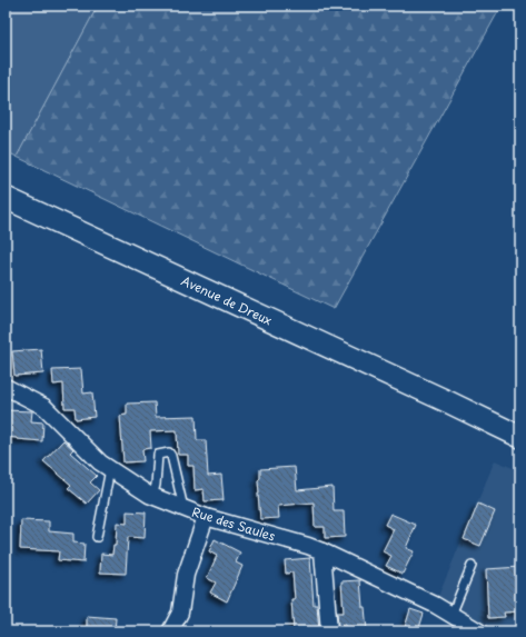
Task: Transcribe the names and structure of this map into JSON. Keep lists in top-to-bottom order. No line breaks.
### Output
{"streets":{"main road":["Avenue de Dreux"],"street":["Rue des Saules"]}}
